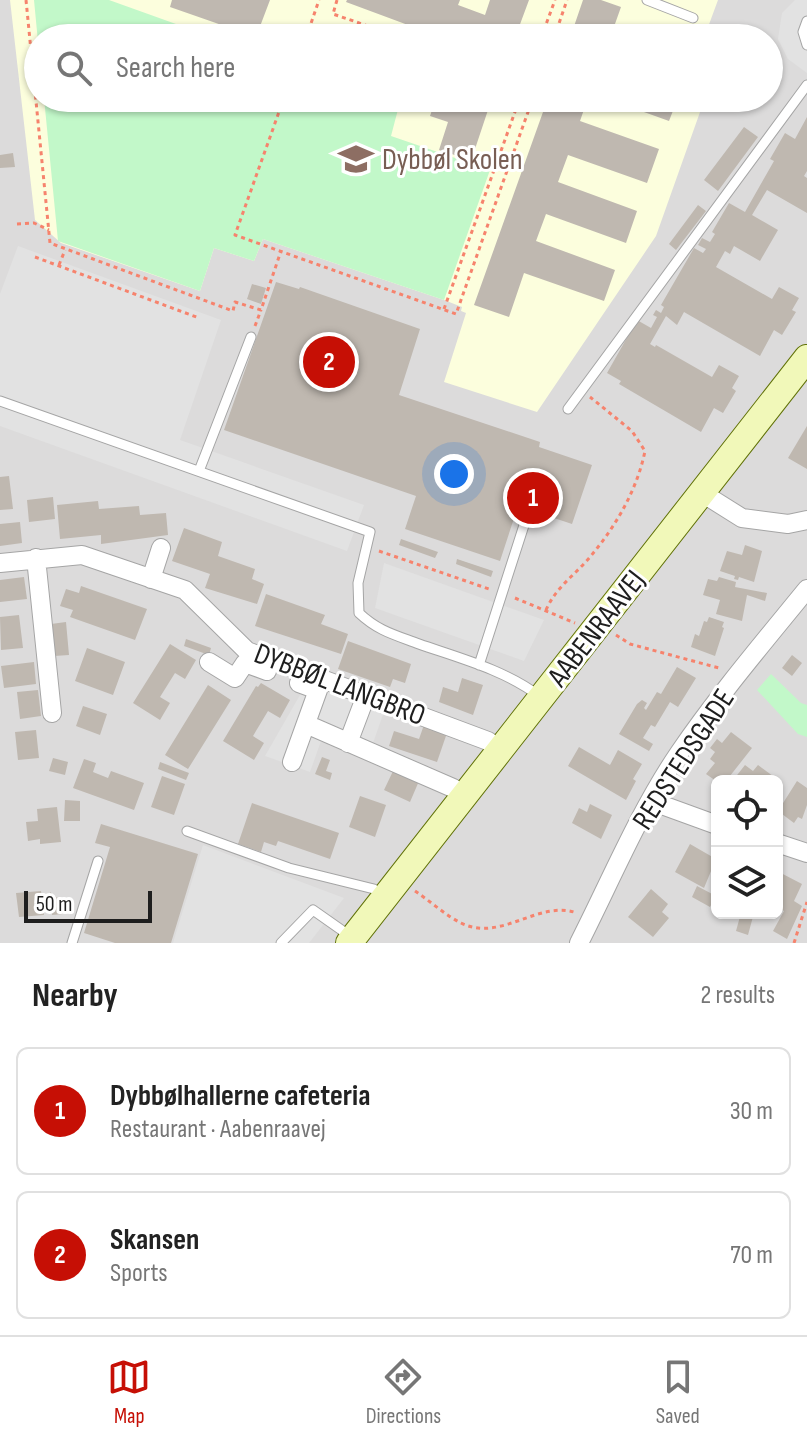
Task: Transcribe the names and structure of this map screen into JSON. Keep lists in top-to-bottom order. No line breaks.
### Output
{"streets":{"street":["AABENRAAVEJ","DYBBØL LANGBRO","REDSTEDSGADE"]},"crossings":[["AABENRAAVEJ","DYBBØL LANGBRO"]],"places":{"school or university":["Dybbøl Skolen"]},"scale_bar":"50 m","page":{"search":"Search here","pins":["2","1"],"scale":"50 m","heading":["Nearby","2 results"],"list":[{"mark":"1","name":"Dybbølhallerne cafeteria","note":"Restaurant · Aabenraavej","value":"30 m"},{"mark":"2","name":"Skansen","note":"Sports","value":"70 m"}],"nav":["Map","Directions","Saved"]}}
